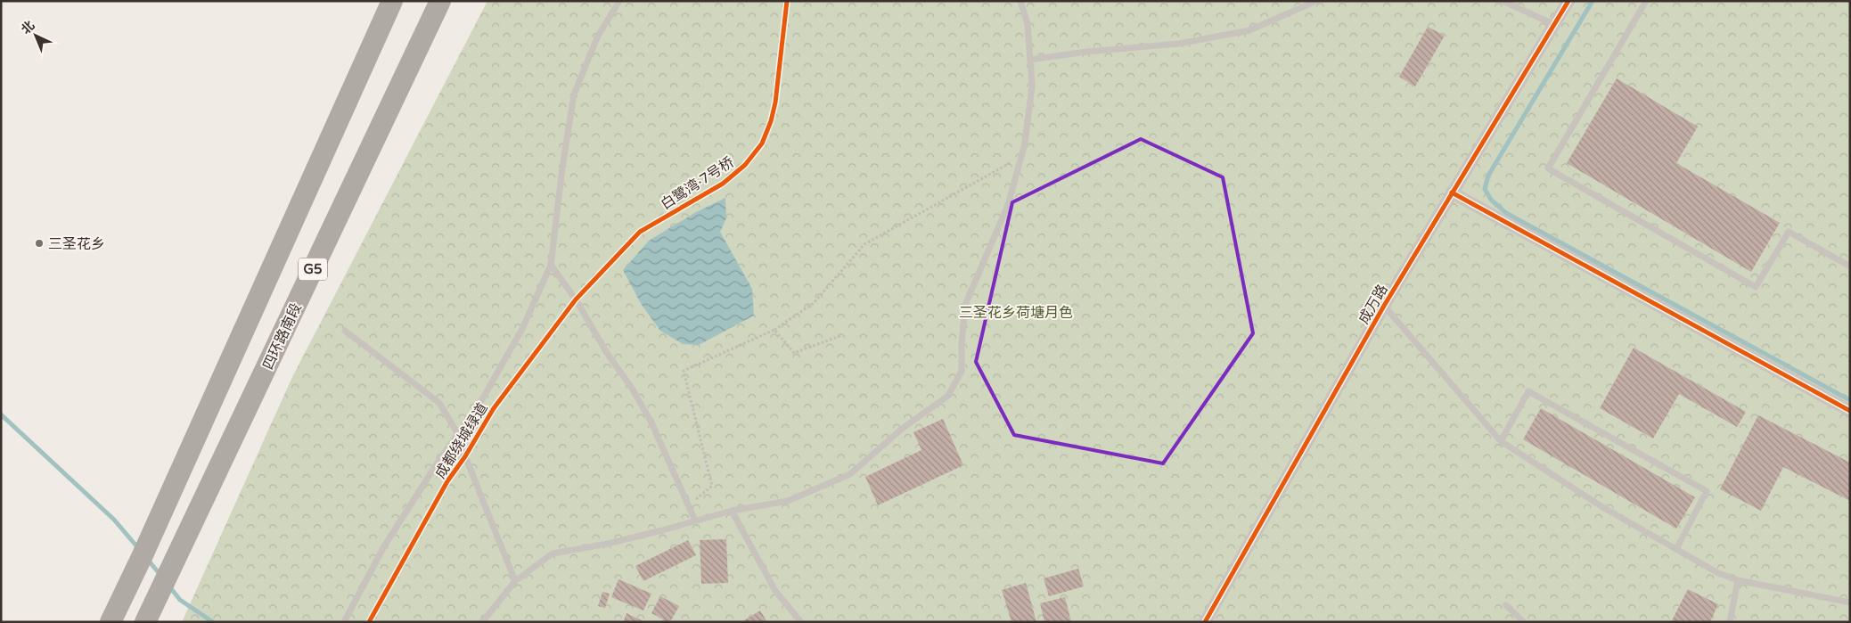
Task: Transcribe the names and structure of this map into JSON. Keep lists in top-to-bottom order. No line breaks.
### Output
{"streets":{"highway":["G5","四环路南段"],"street":["成万路"],"cycle path":["白鹭湾·7号桥"]},"parks":["三圣花乡荷塘月色"],"places":["三圣花乡"],"north":"top left"}
